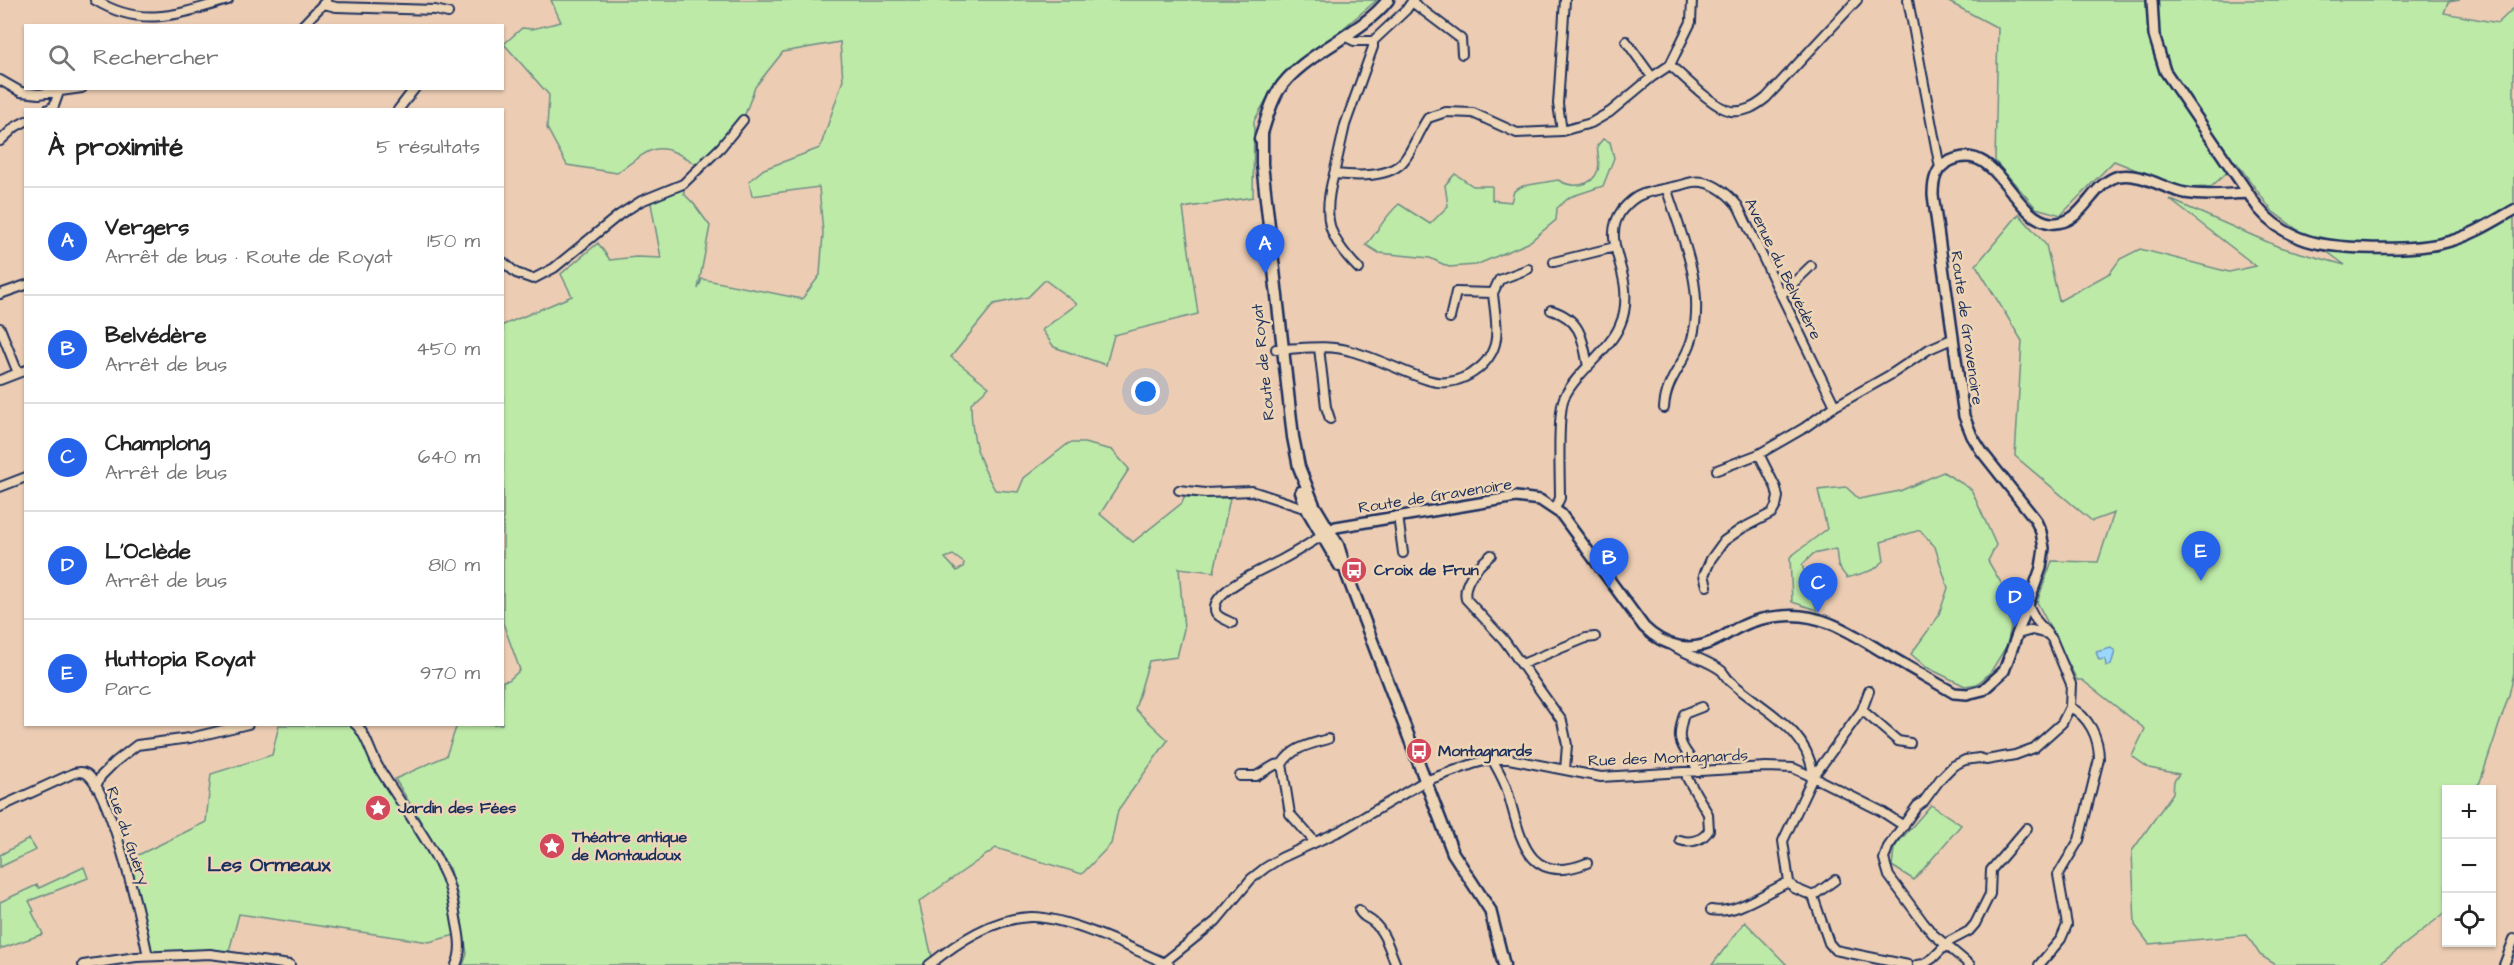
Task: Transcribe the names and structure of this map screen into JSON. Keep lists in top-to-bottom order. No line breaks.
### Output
{"streets":{"main road":["Route de Royat"],"street":["Avenue du Belvédère","Route de Gravenoire","Rue des Montagnards","Rue du Guéry"]},"crossings":[["Avenue du Belvédère","Route de Gravenoire"],["Route de Gravenoire","Route de Royat"]],"districts":["Les Ormeaux"],"places":{"bus stop":["Croix de Frun","Montagnards"],"place":["Jardin des Fées","Théatre antique de Montaudoux"]},"page":{"search":"Rechercher","heading":["À proximité","5 résultats"],"list":[{"mark":"A","name":"Vergers","note":"Arrêt de bus · Route de Royat","value":"150 m"},{"mark":"B","name":"Belvédère","note":"Arrêt de bus","value":"450 m"},{"mark":"C","name":"Champlong","note":"Arrêt de bus","value":"640 m"},{"mark":"D","name":"L'Oclède","note":"Arrêt de bus","value":"810 m"},{"mark":"E","name":"Huttopia Royat","note":"Parc","value":"970 m"}],"pins":["A","E","B","C","D"],"map_buttons":["+","−"]}}
